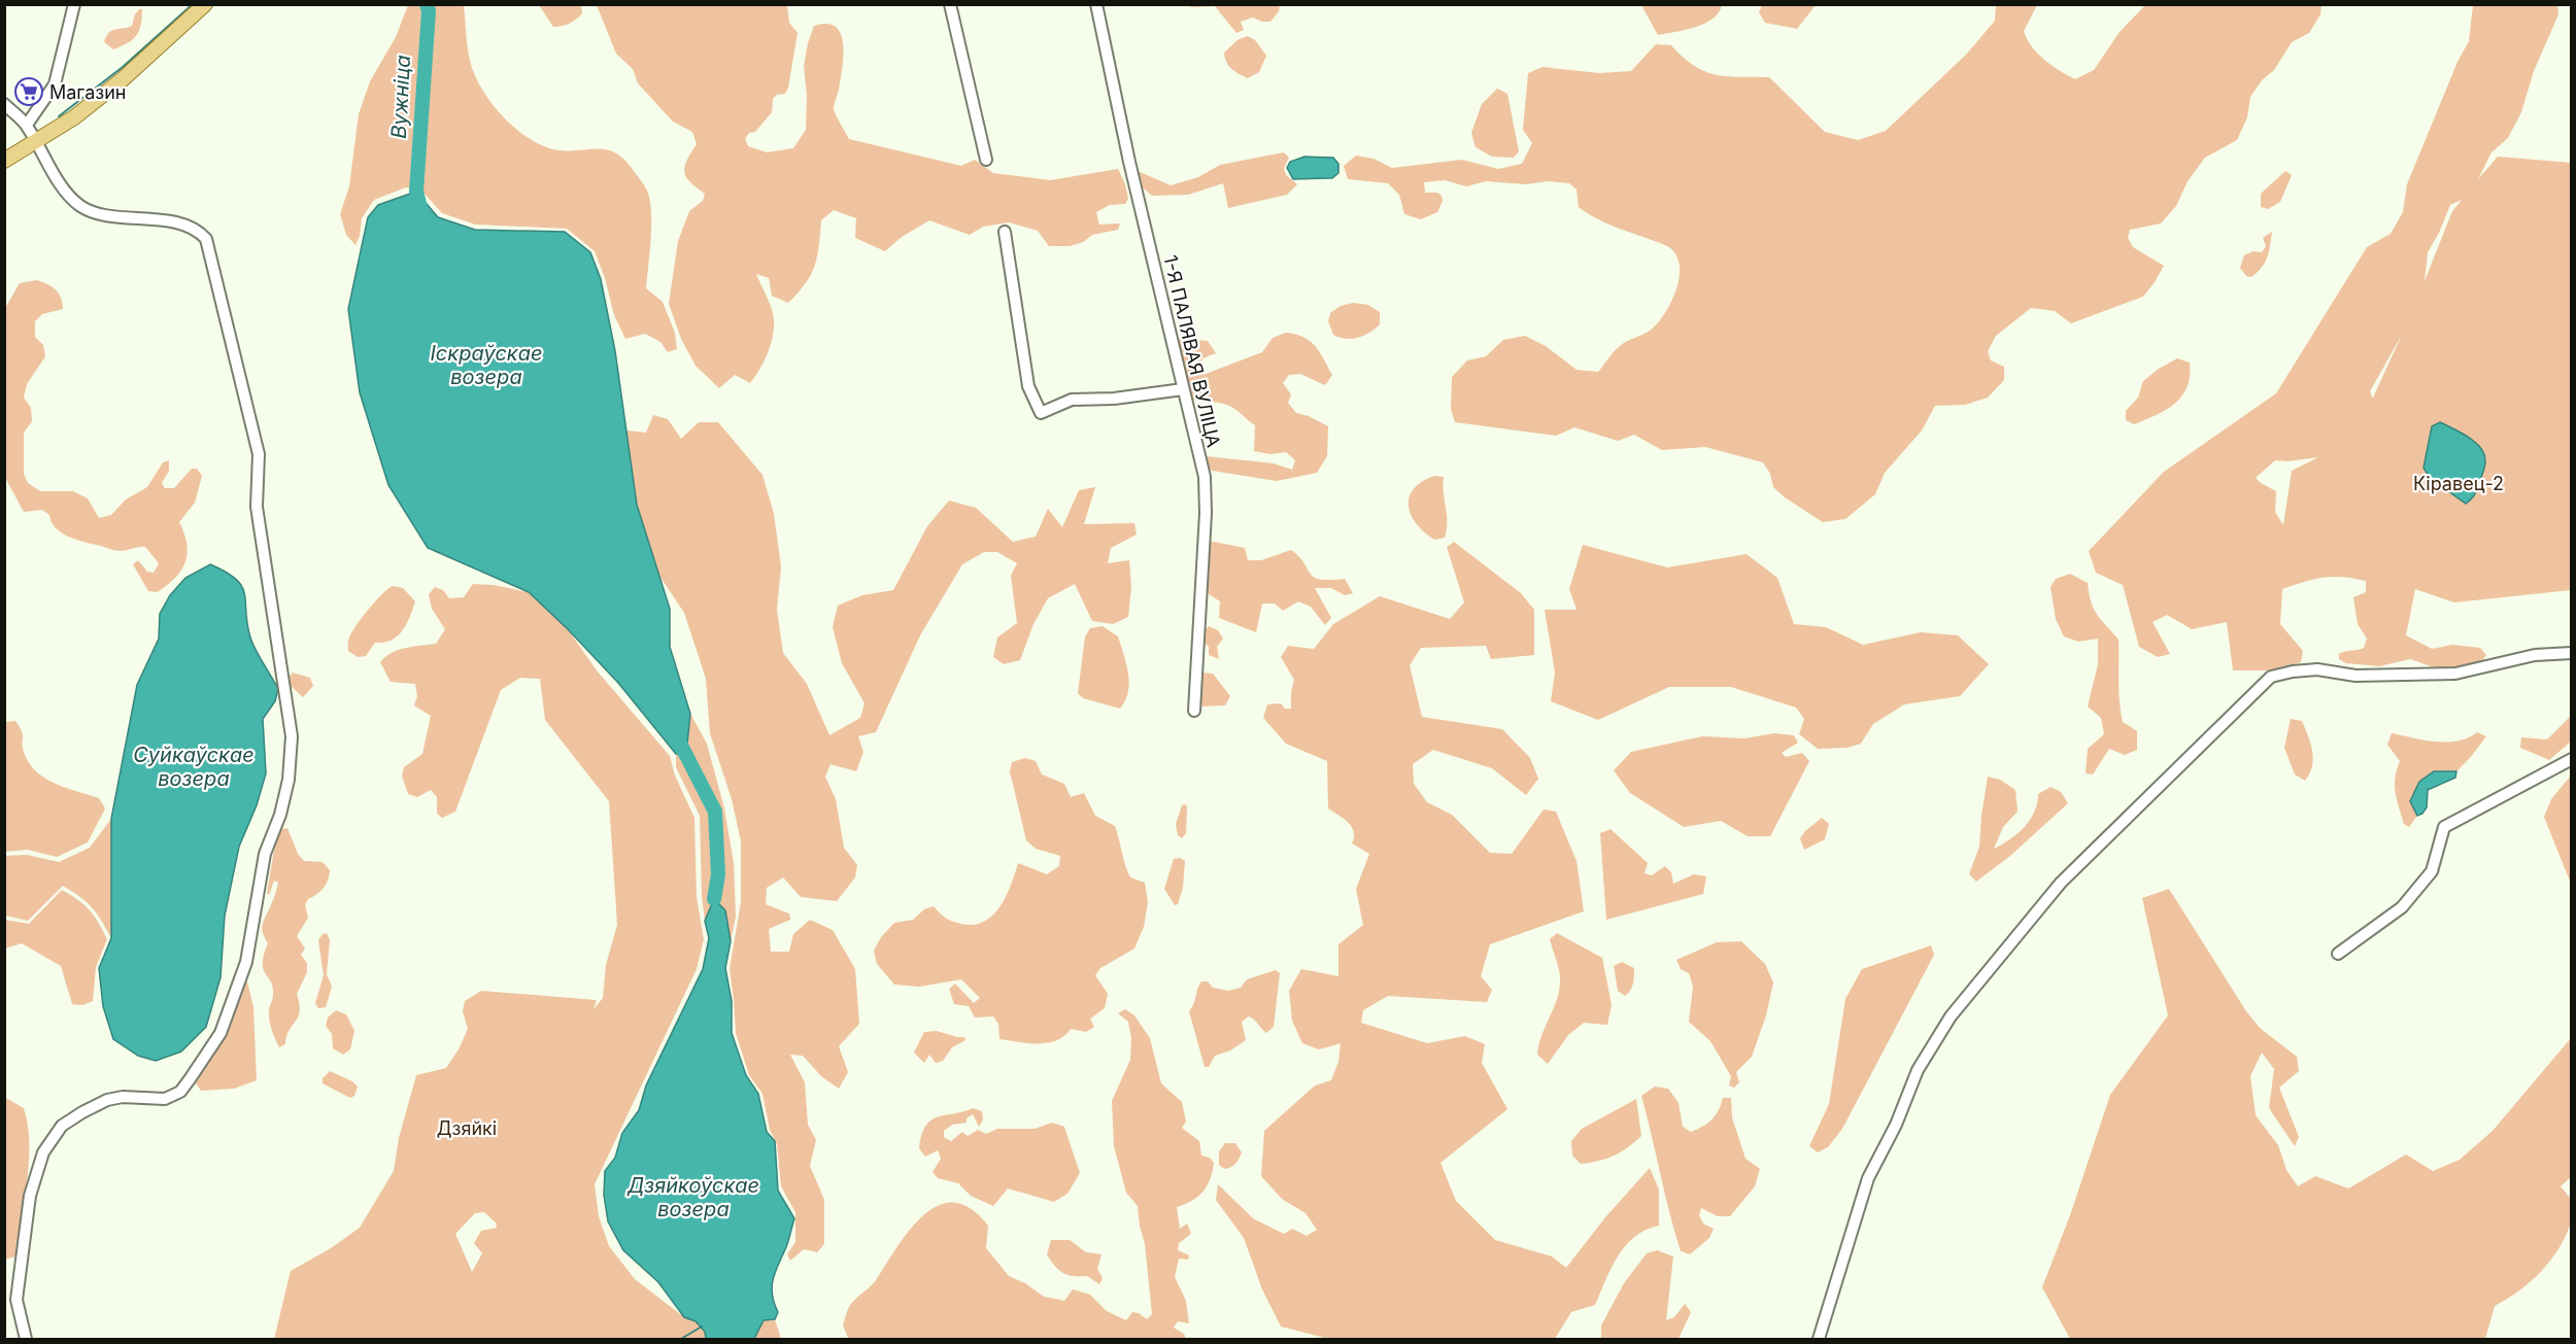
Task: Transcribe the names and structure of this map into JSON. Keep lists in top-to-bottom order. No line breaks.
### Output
{"streets":{"street":["1-Я ПАЛЯВАЯ ВУЛІЦА"]},"water":["Вужніца","Іскраўскае возера","Суйкаўскае возера","Дзяйкоўскае возера"],"parks":["Кіравец-2","Дзяйкі"],"places":{"supermarket":["Магазин"]}}
